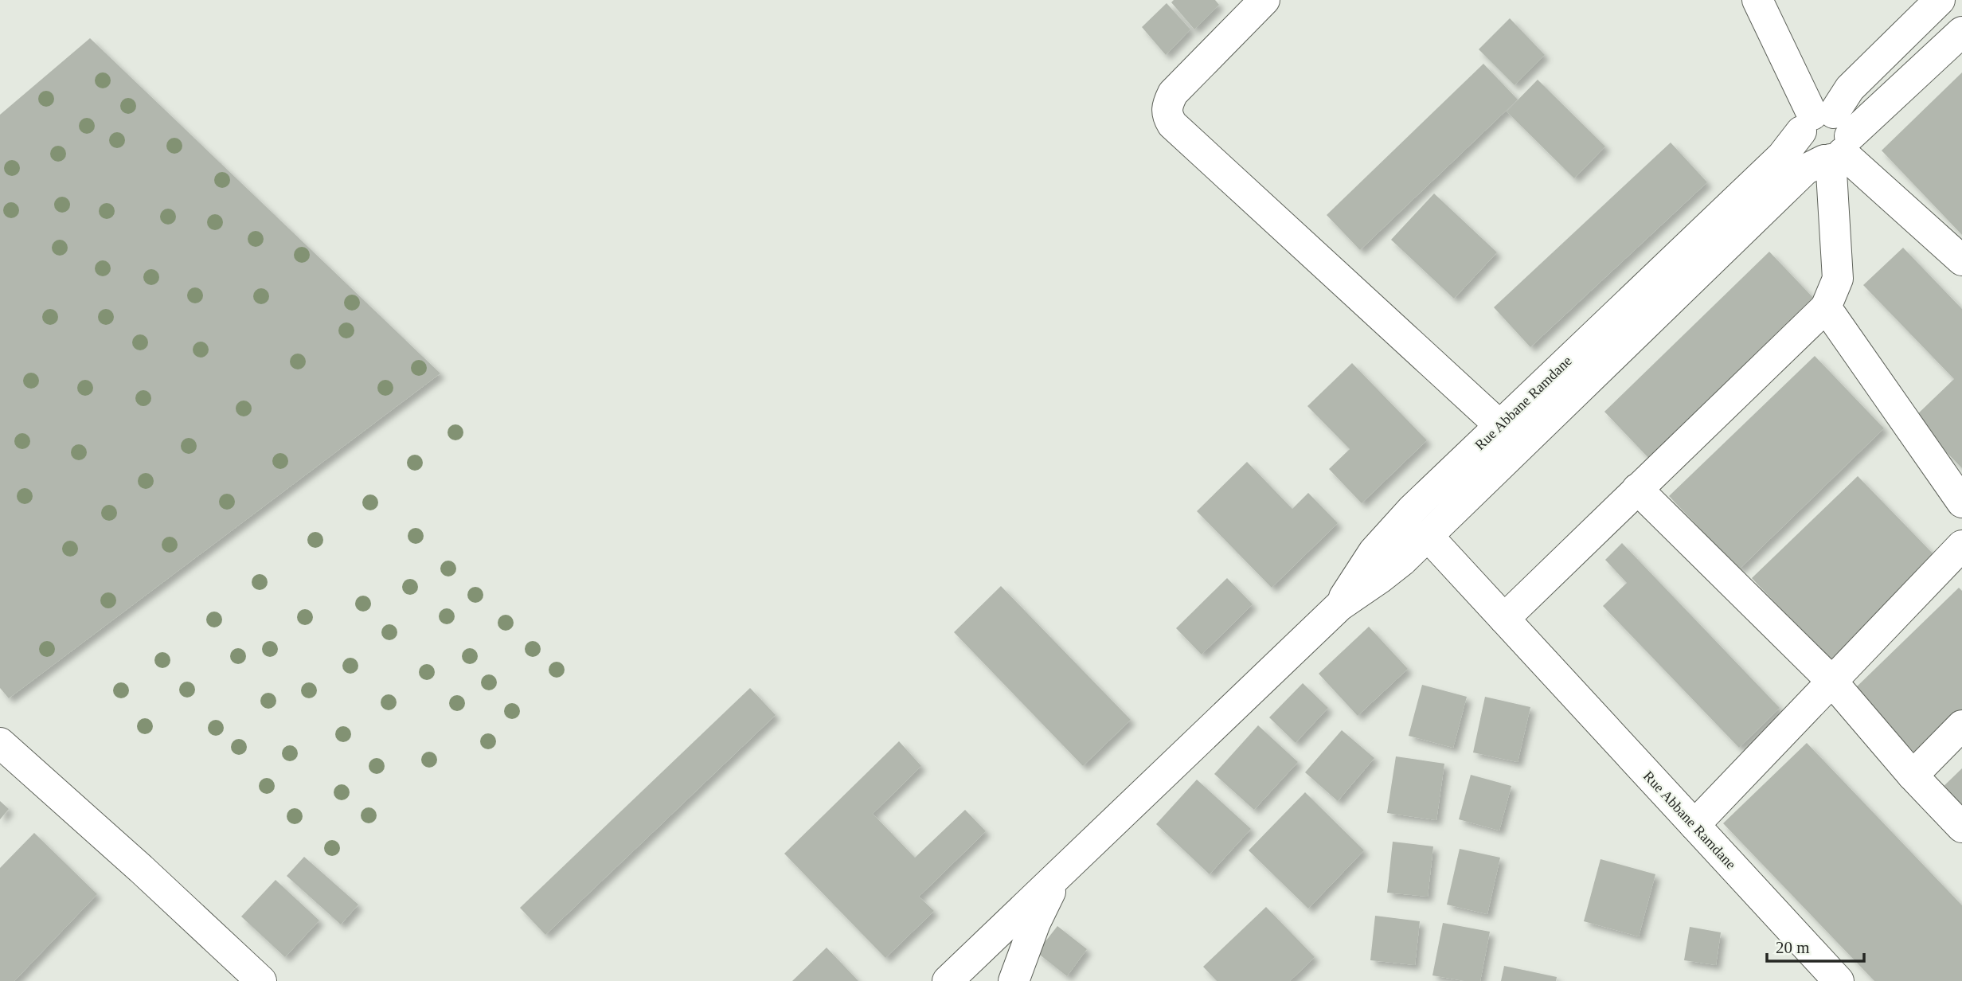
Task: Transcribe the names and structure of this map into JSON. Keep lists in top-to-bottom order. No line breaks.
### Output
{"streets":{"street":["Rue Abbane Ramdane"]},"scale_bar":"20 m"}
